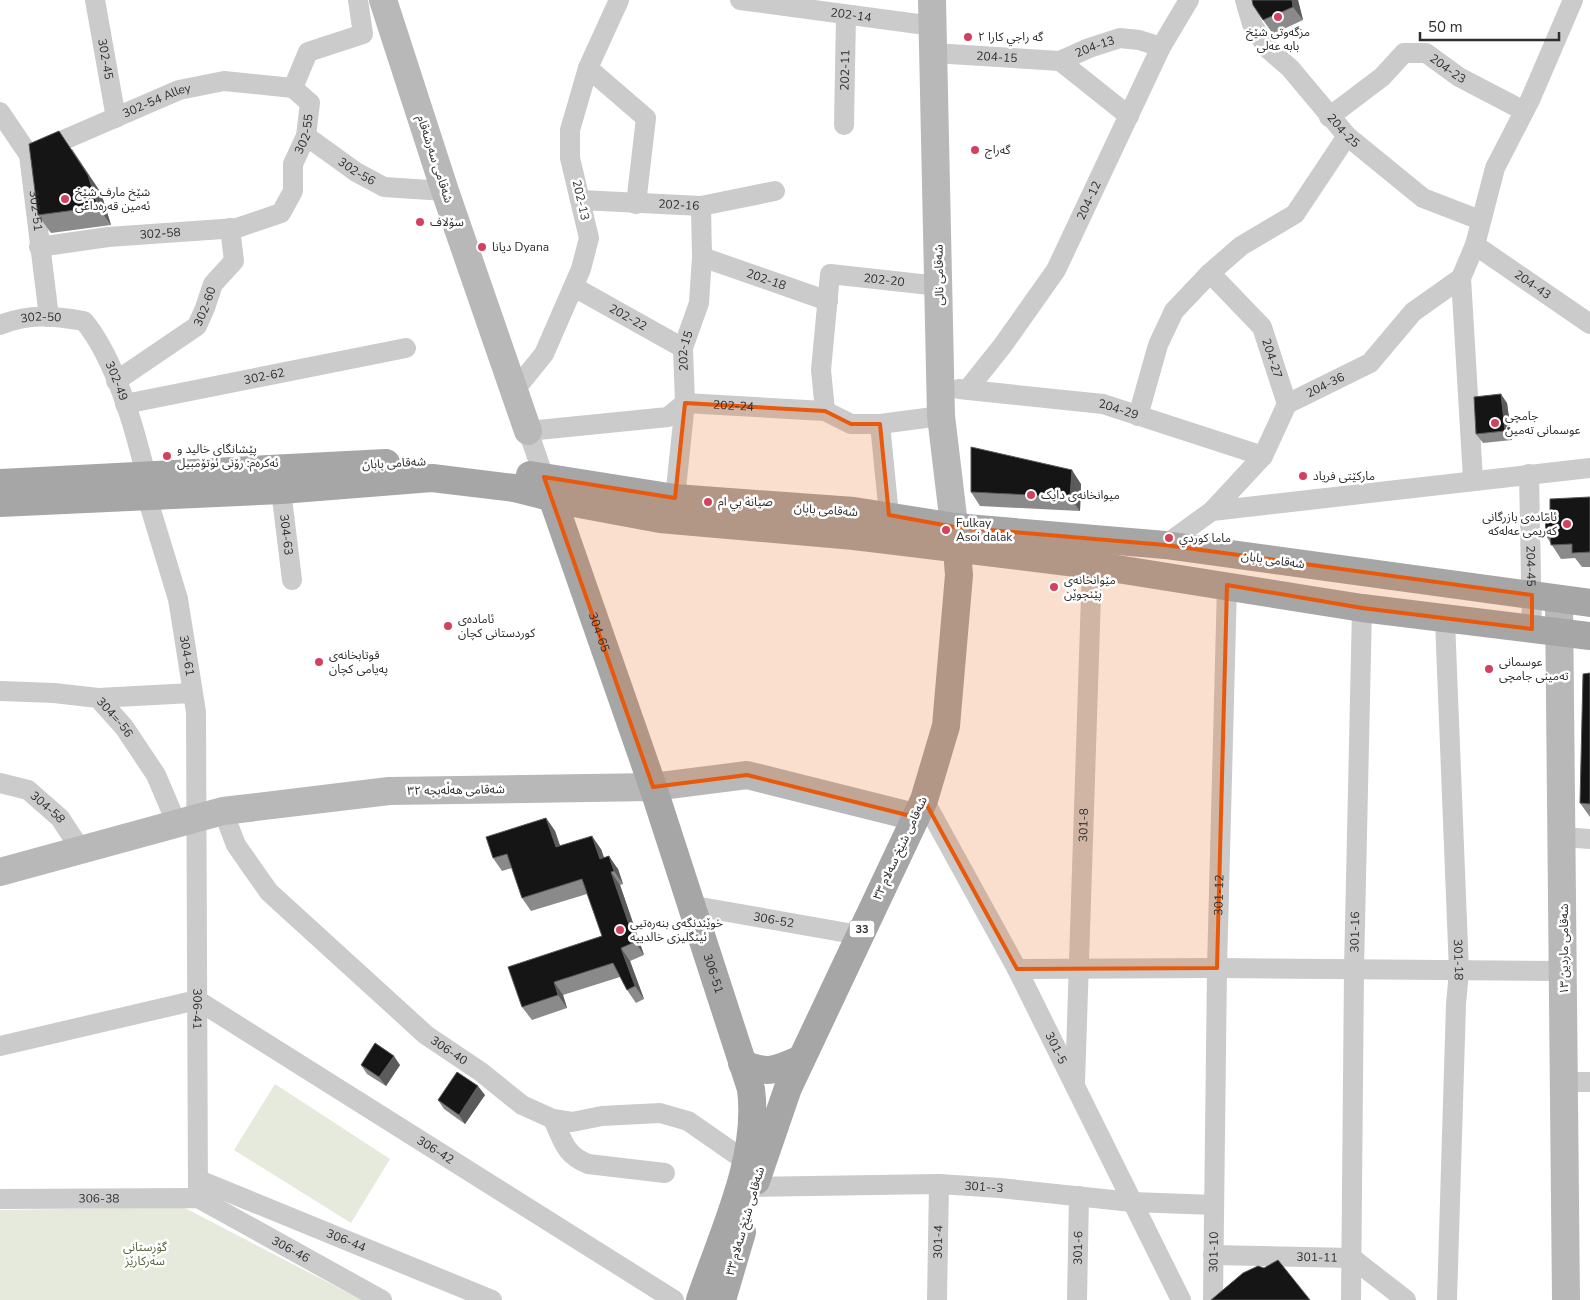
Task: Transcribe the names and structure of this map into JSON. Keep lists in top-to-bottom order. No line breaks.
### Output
{"streets":{"main road":["شەقامی بابان","304-65","شەقامی شێخ سەلام ٣٣","33","306-51"],"street":["202-14","204-13","204-15","302-45","204-23","202-11","302-54 Alley","204-25","302-55","شەقامی سەرشەقام","302-56","202-13","204-12","202-16","302-51","302-58","شەقامی نالی","202-18","202-20","204-43","302-60","202-22","302-50","202-15","204-27","302-62","302-49","204-36","202-24","204-29","304-63","204-45","304-61","304=-56","شەقامی هەڵەبجە ٣٢","304-58","301-8","301-12","306-52","301-16","شەقامی ماردین ١٣","301-18","306-41","301-5","306-40","306-42","301--3","306-38","306-44","301-4","301-6","306-46","301-10","301-11"]},"crossings":[["202-14","202-11"],["202-14","شەقامی نالی"],["204-13","204-15"],["204-13","204-12"],["204-15","شەقامی نالی"],["302-45","302-54 Alley"],["204-23","204-25"],["302-54 Alley","302-55"],["302-54 Alley","302-51"],["302-55","302-56"],["302-55","302-58"],["شەقامی سەرشەقام","302-56"],["شەقامی سەرشەقام","202-13"],["202-13","202-16"],["202-13","202-22"],["204-12","شەقامی نالی"],["204-12","202-24"],["204-12","204-29"],["202-16","202-15"],["302-51","302-58"],["302-51","302-50"],["302-58","302-60"],["شەقامی نالی","202-20"],["شەقامی نالی","202-24"],["شەقامی نالی","204-29"],["شەقامی نالی","شەقامی بابان"],["شەقامی نالی","شەقامی شێخ سەلام ٣٣"],["202-18","202-20"],["202-18","202-15"],["302-60","302-49"],["202-22","202-15"],["302-50","302-49"],["202-15","202-24"],["202-15","شەقامی بابان"],["204-27","204-36"],["302-62","302-49"],["302-49","شەقامی بابان"],["302-49","304-61"],["202-24","204-29"],["شەقامی بابان","204-45"],["شەقامی بابان","304-65"],["شەقامی بابان","304-61"],["شەقامی بابان","شەقامی شێخ سەلام ٣٣"],["شەقامی بابان","شەقامی ماردین ١٣"],["304-65","شەقامی هەڵەبجە ٣٢"],["304-65","306-51"],["304-61","304=-56"],["304-61","شەقامی هەڵەبجە ٣٢"],["304-61","306-41"],["304=-56","شەقامی هەڵەبجە ٣٢"],["304=-56","306-41"],["شەقامی هەڵەبجە ٣٢","304-58"],["شەقامی هەڵەبجە ٣٢","شەقامی شێخ سەلام ٣٣"],["شەقامی هەڵەبجە ٣٢","306-51"],["شەقامی هەڵەبجە ٣٢","306-41"],["شەقامی هەڵەبجە ٣٢","301-5"],["شەقامی هەڵەبجە ٣٢","306-40"],["301-8","301-5"],["شەقامی شێخ سەلام ٣٣","306-52"],["شەقامی شێخ سەلام ٣٣","306-51"],["شەقامی شێخ سەلام ٣٣","301-5"],["شەقامی شێخ سەلام ٣٣","306-40"],["شەقامی شێخ سەلام ٣٣","301--3"],["301-12","301--3"],["301-12","301-10"],["306-52","306-51"],["301-16","301-11"],["306-51","306-40"],["306-51","301--3"],["306-41","306-42"],["306-41","306-38"],["306-41","306-44"],["306-41","306-46"],["301-5","301--3"],["306-40","301--3"],["301--3","301-4"],["301--3","301-6"],["301--3","301-10"],["306-38","306-44"],["306-38","306-46"],["306-44","306-46"],["301-10","301-11"]],"parks":["گۆڕستانی سەرکارێز"],"places":["مزگەوتی شێخ بابە عەلی","گه راجي كارا ٢","گەراج","شێخ مارف شێخ ئەمین قەرەداغی","سۆلاف","دیانا Dyana","جامچی عوسمانی تەمین","پێشانگای خالید و ئەکرەم: رۆنی ئوتۆمبیل","مارکێتی فریاد","میوانخانەی دایک","صيانة بي ام","ئامادەی بازرگانی کەریمی عەلەکە","Fulkay Asoi dalak","ماما كوردي","مێوانخانەی پێنجوێن","ئامادەی کوردستانی کچان","قوتابخانەی پەیامی کچان","عوسمانی تەمینی جامچی","خوێندنگەی بنەڕەتیی ئینگلیزی خالدییە"],"scale_bar":"50 m"}
